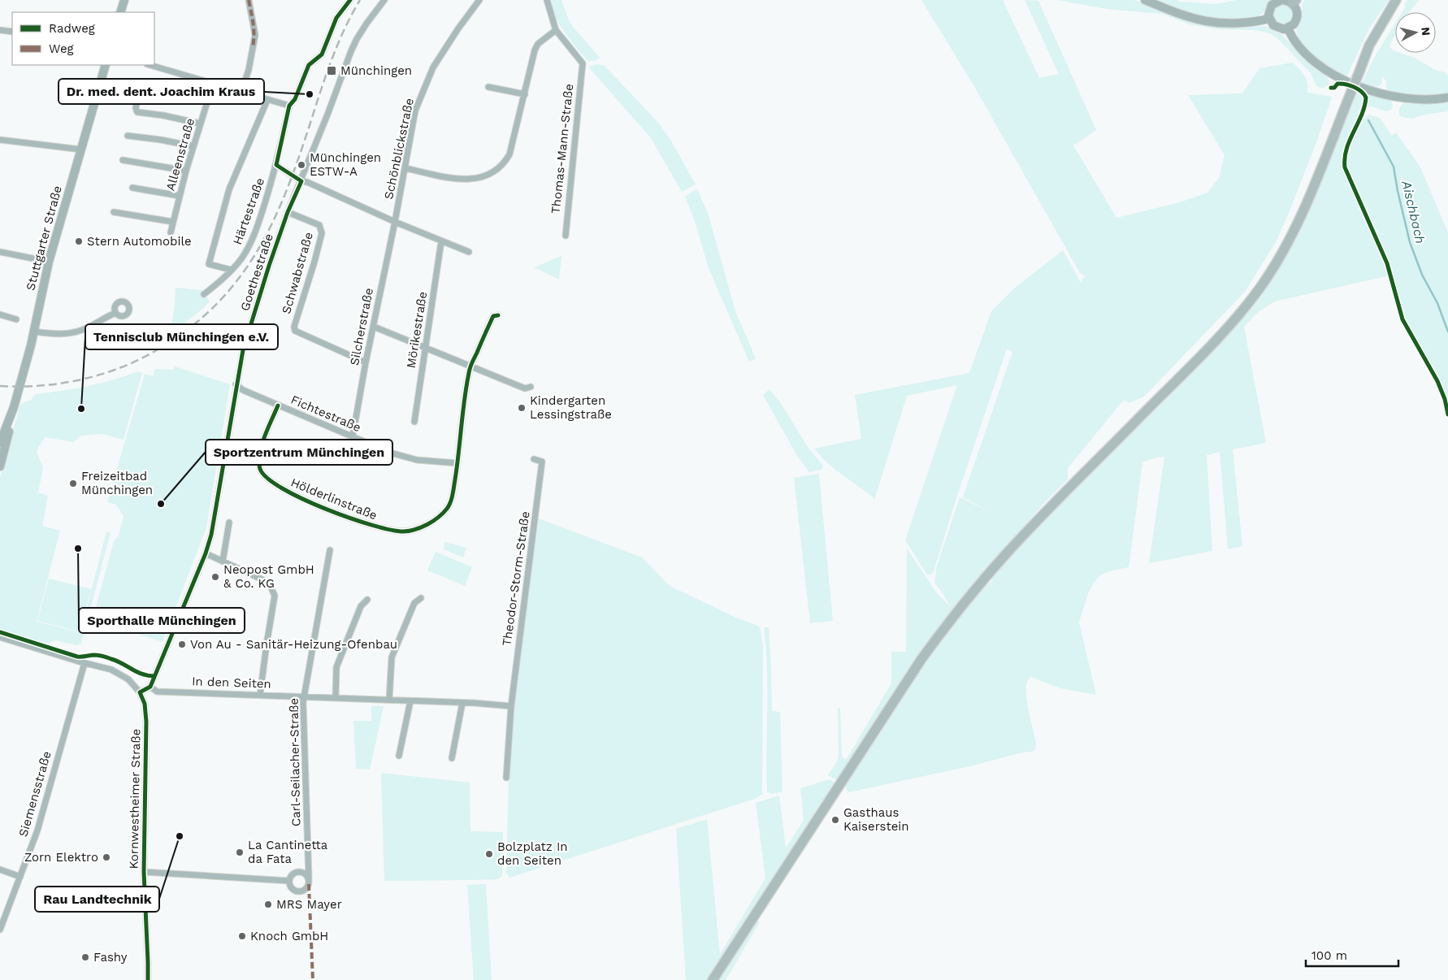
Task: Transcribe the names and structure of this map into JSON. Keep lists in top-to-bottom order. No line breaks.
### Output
{"streets":{"street":["Schönblickstraße","Thomas-Mann-Straße","Alleenstraße","Härtestraße","Stuttgarter Straße","Goethestraße","Schwabstraße","Silcherstraße","Mörikestraße","Fichtestraße","Hölderlinstraße","Theodor-Storm-Straße","In den Seiten","Carl-Seilacher-Straße","Siemensstraße","Kornwestheimer Straße"]},"crossings":[["Schönblickstraße","Silcherstraße"],["Goethestraße","Schwabstraße"],["Goethestraße","Fichtestraße"],["Goethestraße","In den Seiten"],["Schwabstraße","Silcherstraße"],["Silcherstraße","Fichtestraße"],["Fichtestraße","Hölderlinstraße"],["Theodor-Storm-Straße","In den Seiten"],["In den Seiten","Carl-Seilacher-Straße"],["Carl-Seilacher-Straße","Kornwestheimer Straße"],["Siemensstraße","Kornwestheimer Straße"]],"water":["Aischbach"],"places":{"transit":["Münchingen"],"other":["Dr. med. dent. Joachim Kraus","Münchingen ESTW-A","Stern Automobile","Kindergarten Lessingstraße","Tennisclub Münchingen e.V.","Freizeitbad Münchingen","Sportzentrum Münchingen","Sporthalle Münchingen","Neopost GmbH & Co. KG","Von Au - Sanitär-Heizung-Ofenbau","Gasthaus Kaiserstein","Rau Landtechnik","La Cantinetta da Fata","Bolzplatz In den Seiten","Zorn Elektro","MRS Mayer","Knoch GmbH","Fashy"]},"legend":["Radweg","Weg"],"scale_bar":"100 m","north":"right"}
